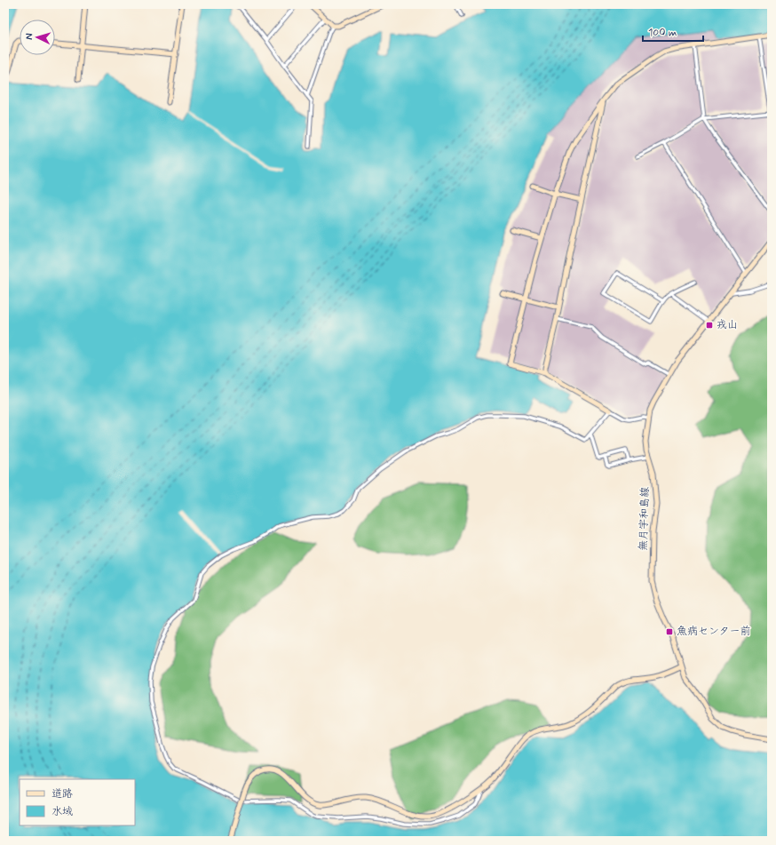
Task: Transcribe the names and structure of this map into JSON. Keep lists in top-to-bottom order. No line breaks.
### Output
{"streets":{"street":["無月宇和島線"]},"places":{"transit":["戎山","魚病センター前"]},"legend":["道路","水域"],"scale_bar":"100 m","north":"left"}
